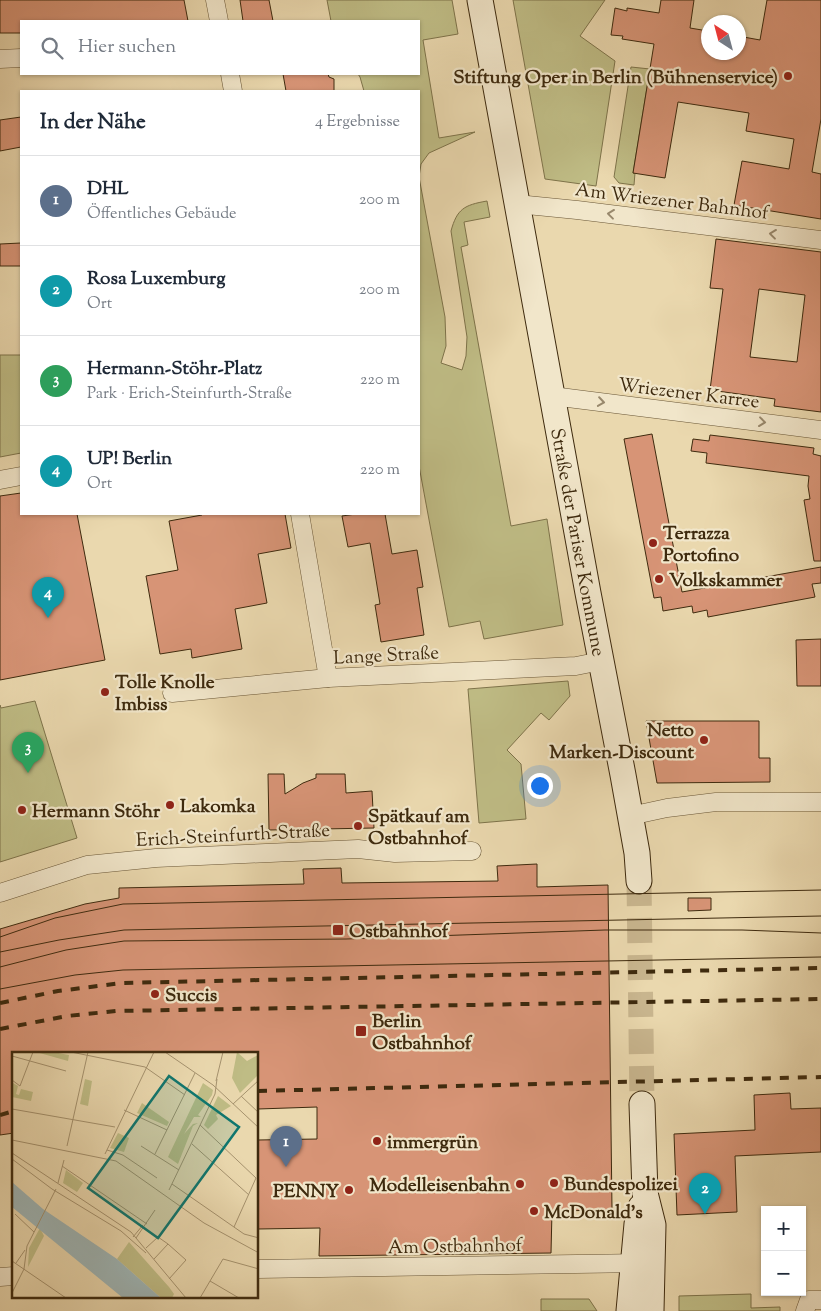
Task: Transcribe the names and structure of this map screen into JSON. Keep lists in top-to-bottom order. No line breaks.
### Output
{"streets":{"street":["Am Wriezener Bahnhof","Wriezener Karree","Straße der Pariser Kommune","Lange Straße","Erich-Steinfurth-Straße","Am Ostbahnhof"]},"crossings":[["Am Wriezener Bahnhof","Straße der Pariser Kommune"],["Wriezener Karree","Straße der Pariser Kommune"],["Straße der Pariser Kommune","Lange Straße"]],"one_way":["Am Wriezener Bahnhof","Wriezener Karree"],"places":{"other":["Stiftung Oper in Berlin (Bühnenservice)","Terrazza Portofino","Volkskammer","Tolle Knolle Imbiss","Netto Marken-Discount","Lakomka","Hermann Stöhr","Spätkauf am Ostbahnhof","Succis","immergrün","Bundespolizei","Modelleisenbahn","PENNY","McDonald's"],"transit":["Ostbahnhof","Berlin Ostbahnhof"]},"north":"top left","page":{"search":"Hier suchen","heading":["In der Nähe","4 Ergebnisse"],"list":[{"mark":"1","name":"DHL","note":"Öffentliches Gebäude","value":"200 m"},{"mark":"2","name":"Rosa Luxemburg","note":"Ort","value":"200 m"},{"mark":"3","name":"Hermann-Stöhr-Platz","note":"Park · Erich-Steinfurth-Straße","value":"220 m"},{"mark":"4","name":"UP! Berlin","note":"Ort","value":"220 m"}],"pins":["4","3","1","2"],"map_buttons":["+","−"]}}
